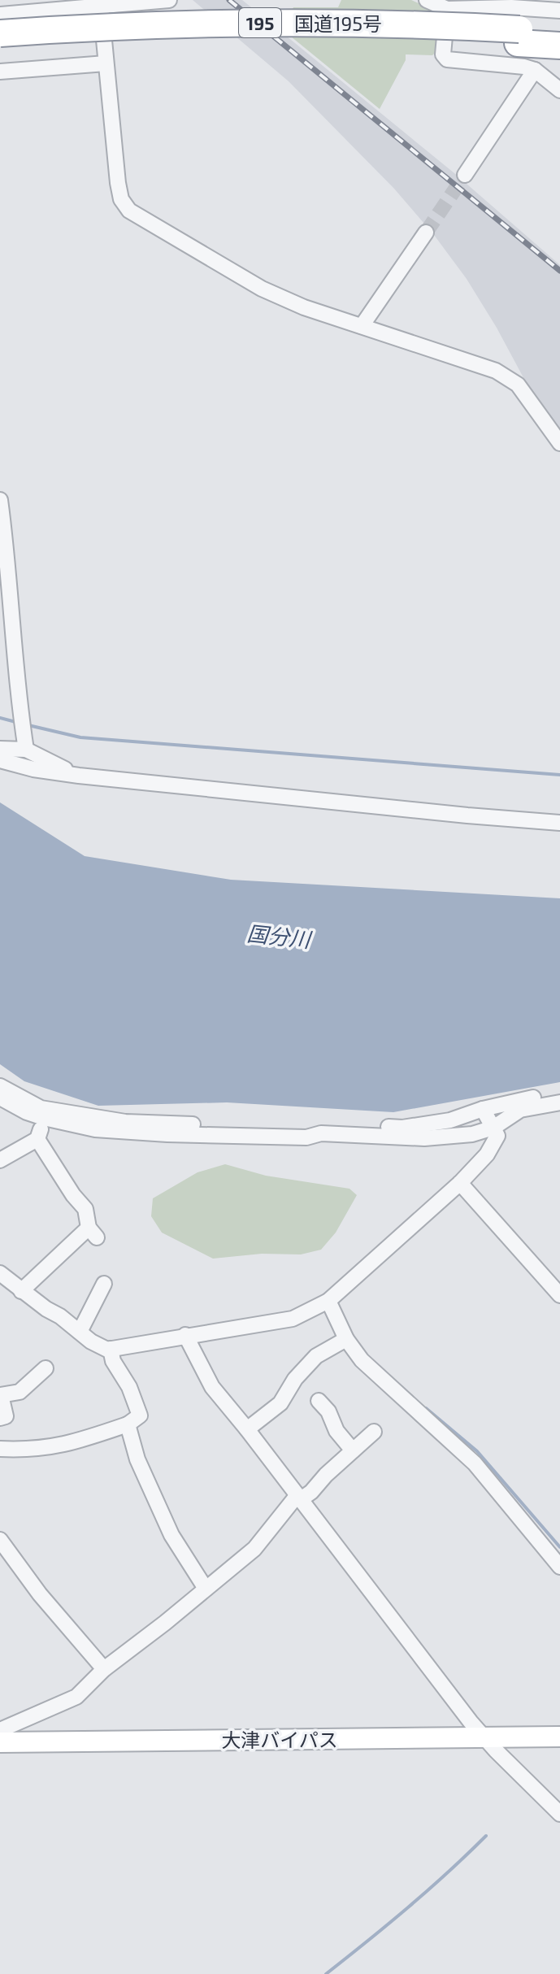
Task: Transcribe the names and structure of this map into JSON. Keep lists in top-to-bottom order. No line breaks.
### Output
{"streets":{"highway":["195","国道195号"],"main road":["大津バイパス"]},"water":["国分川"]}
